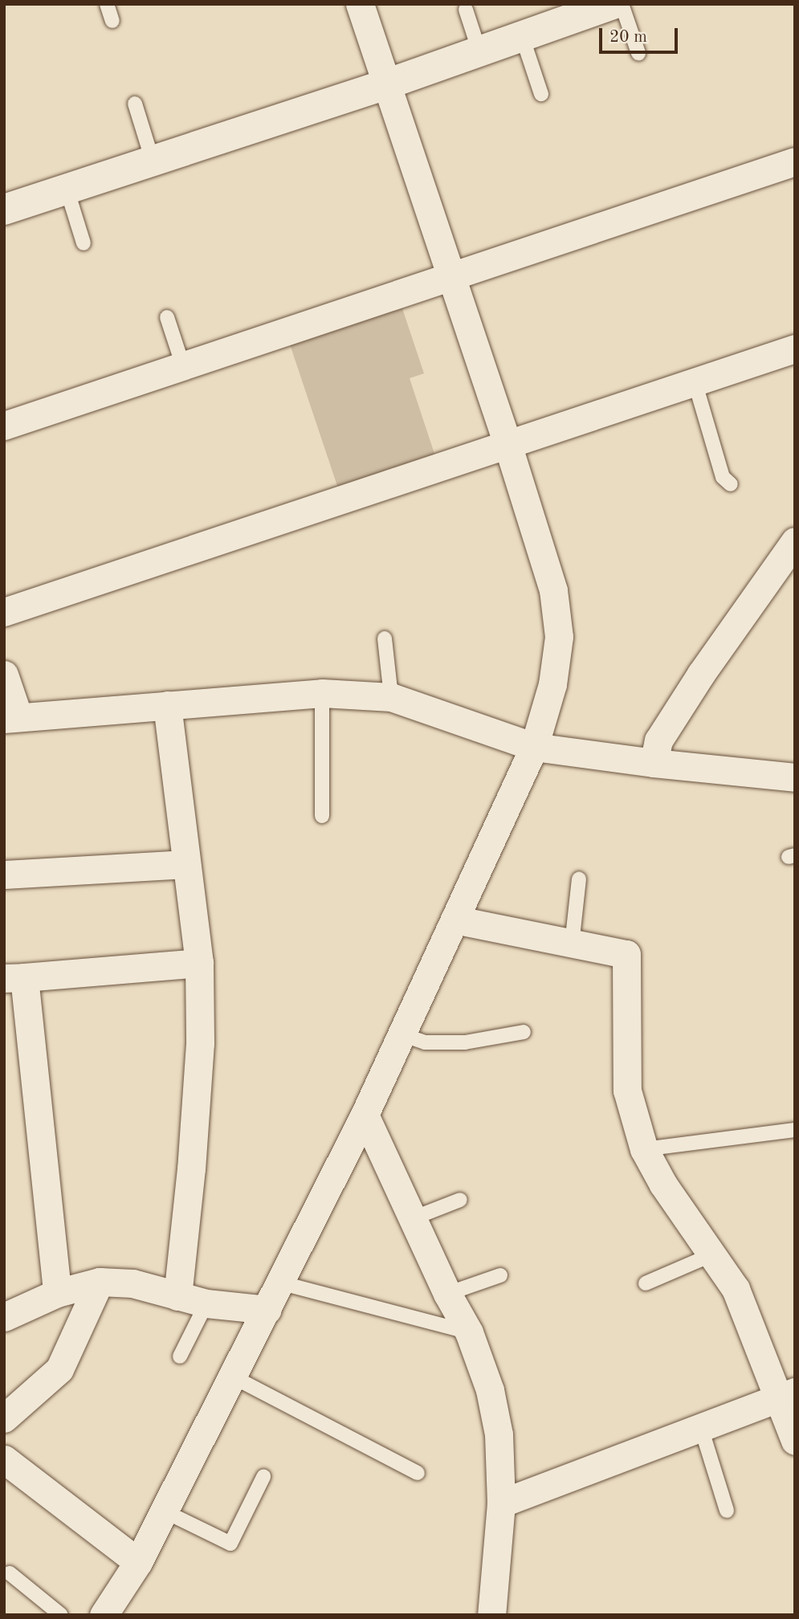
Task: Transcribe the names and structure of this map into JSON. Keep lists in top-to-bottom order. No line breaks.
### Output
{"scale_bar":"20 m"}
